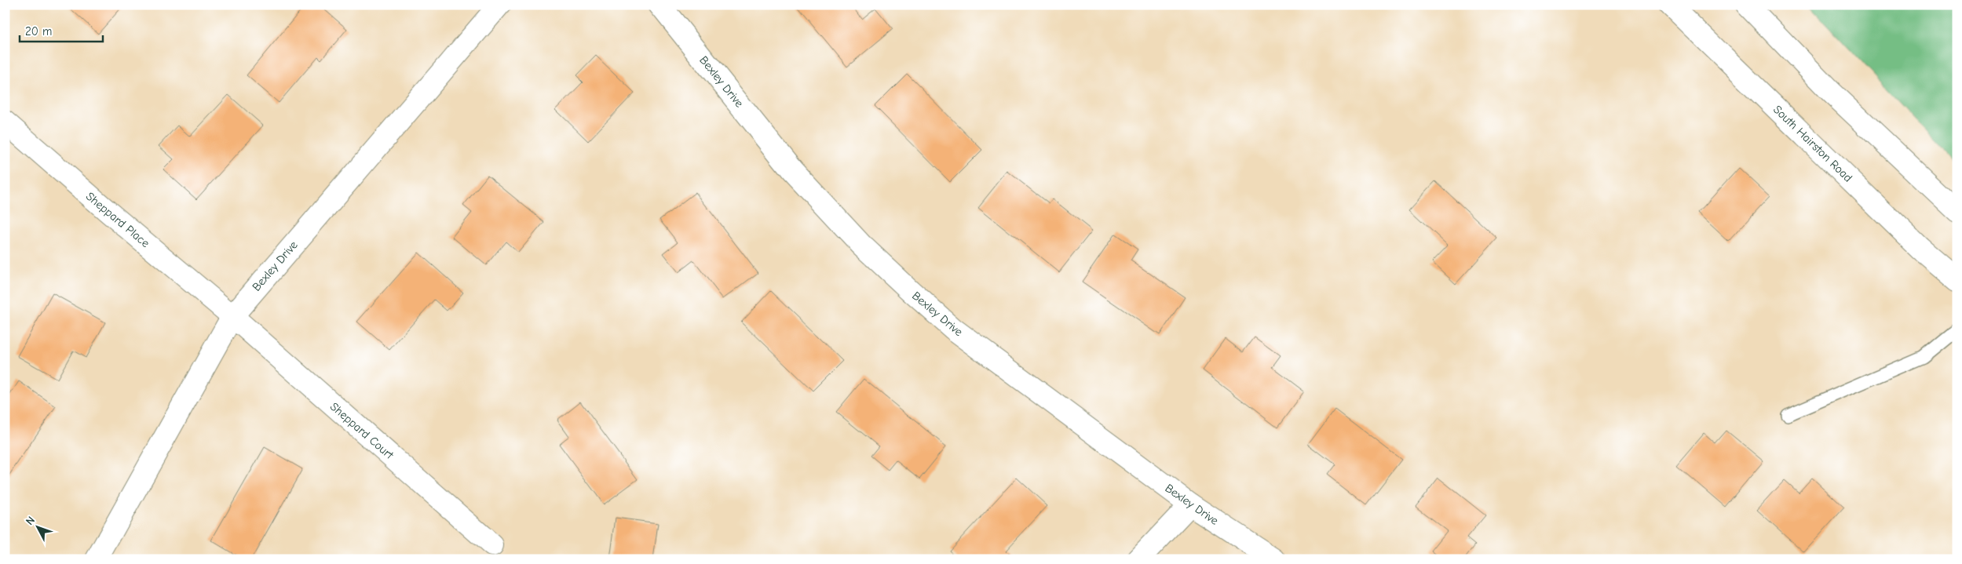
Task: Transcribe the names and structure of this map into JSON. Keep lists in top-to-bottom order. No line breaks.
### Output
{"streets":{"street":["Bexley Drive","South Hairston Road","Sheppard Place","Sheppard Court"]},"crossings":[["Bexley Drive","Sheppard Place"],["Bexley Drive","Sheppard Court"],["Sheppard Place","Sheppard Court"]],"scale_bar":"20 m","north":"top left"}
